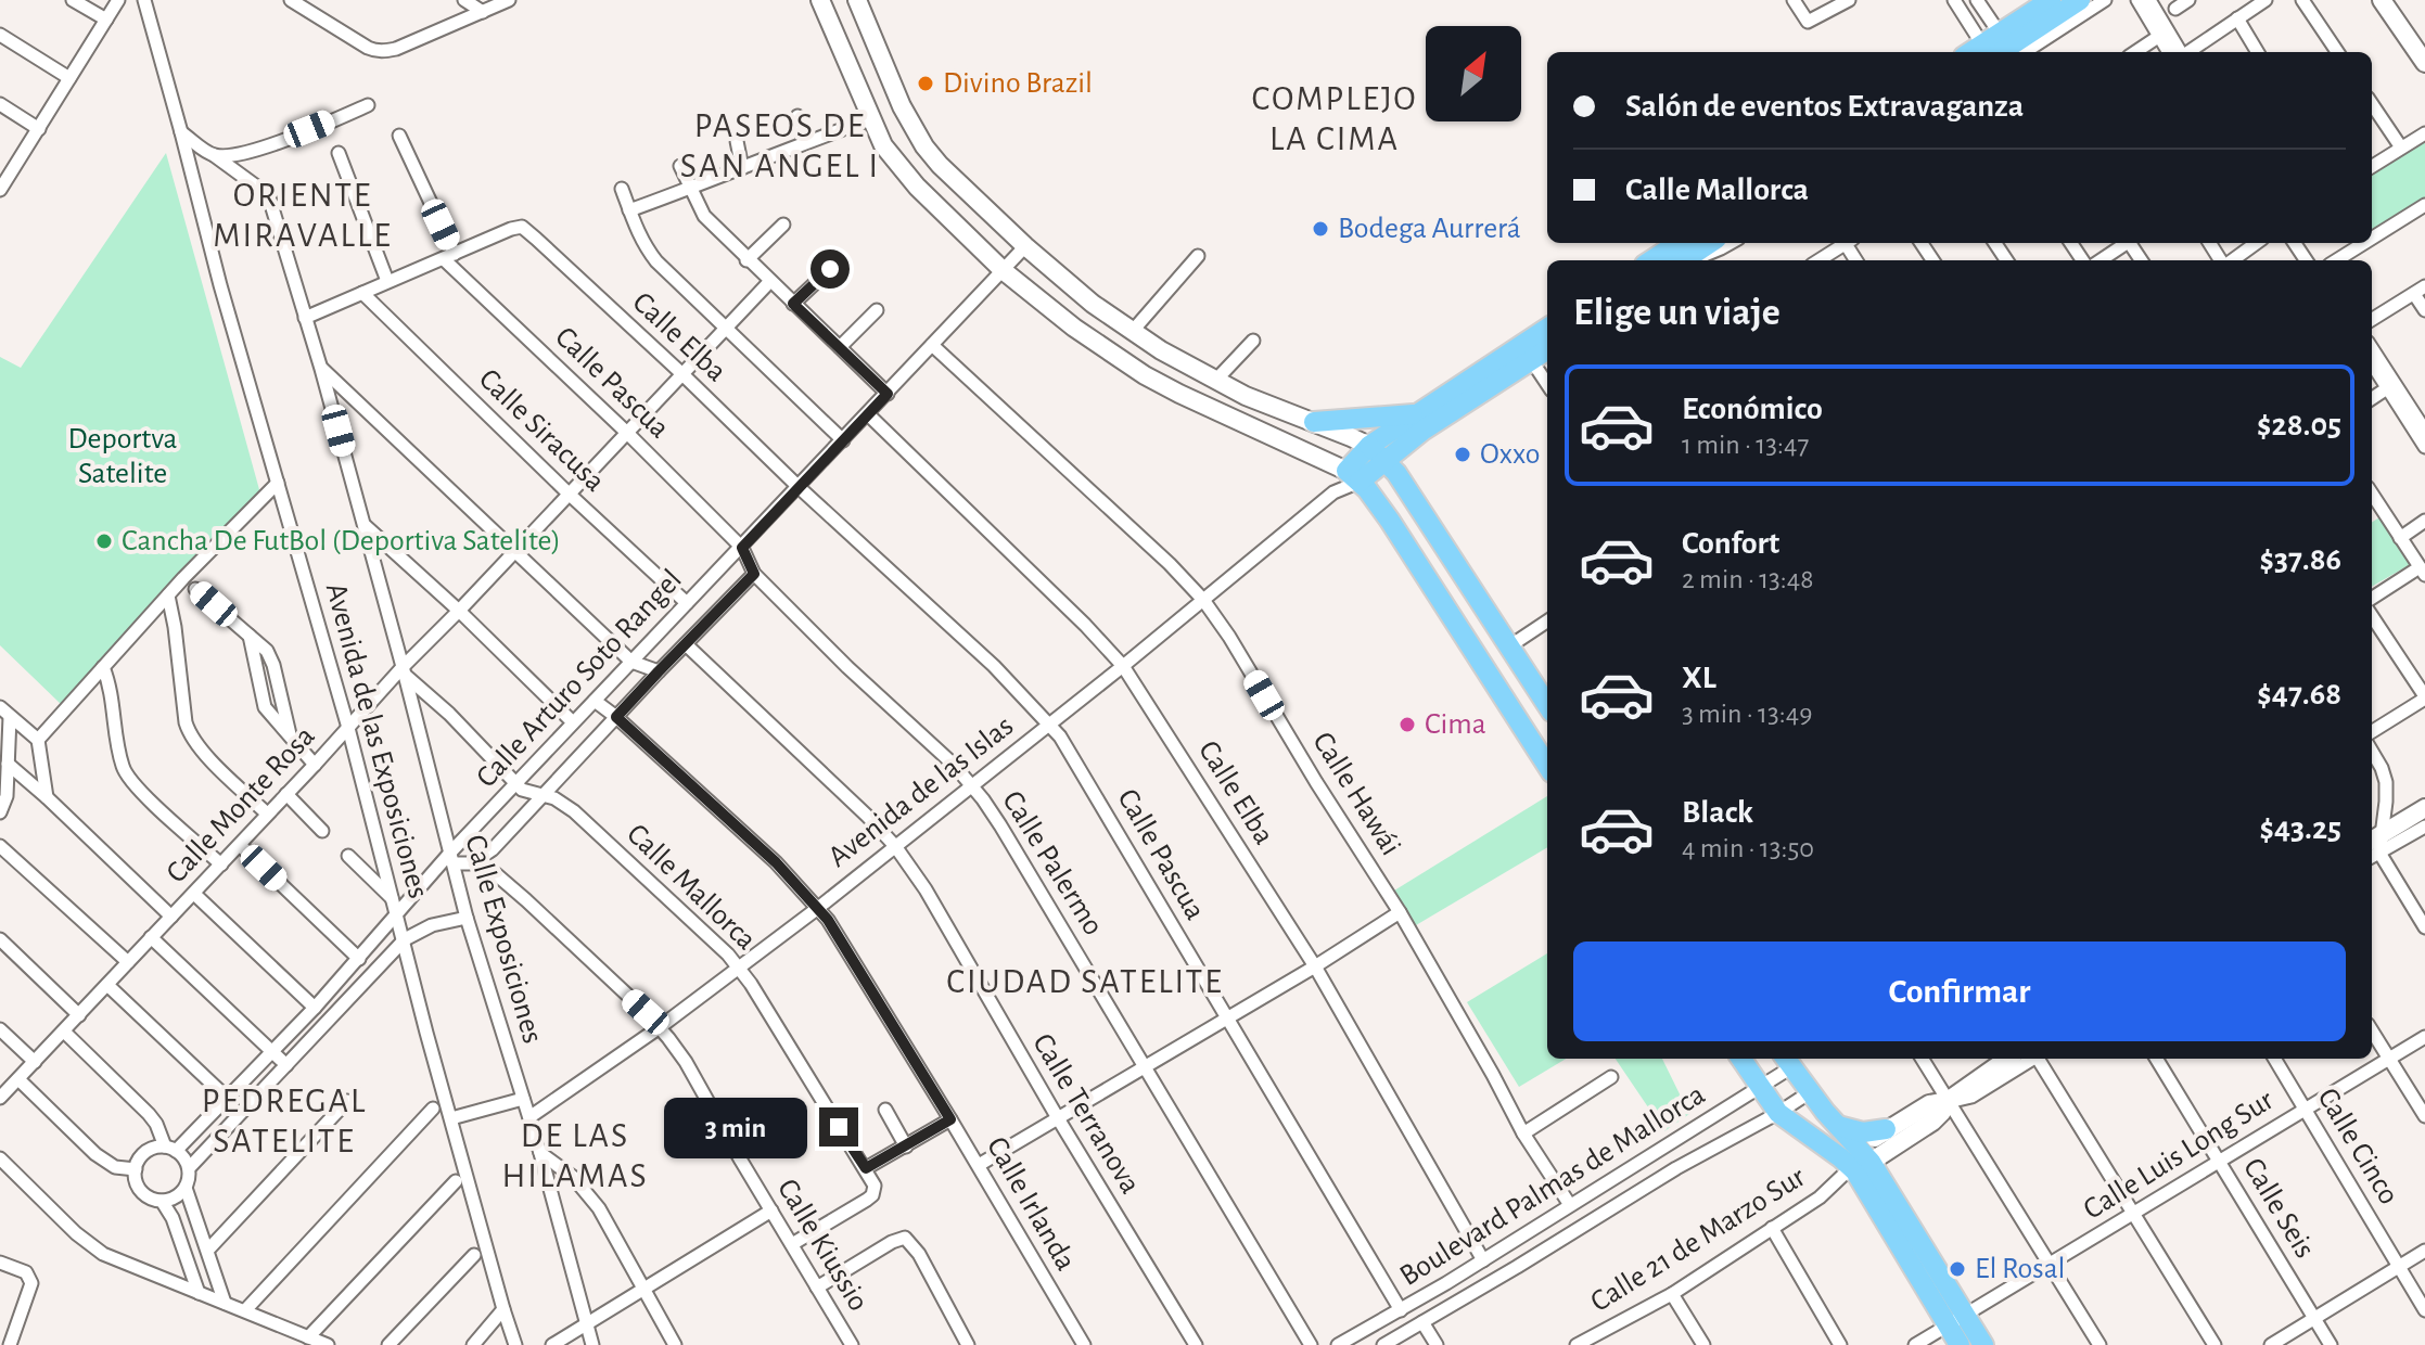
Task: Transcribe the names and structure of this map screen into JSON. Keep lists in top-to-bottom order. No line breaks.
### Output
{"streets":{"street":["Calle Elba","Calle Pascua","Calle Siracusa","Calle Arturo Soto Rangel","Avenida de las Exposiciones","Avenida de las Islas","Calle Hawái","Calle Monte Rosa","Calle Palermo","Calle Mallorca","Calle Exposiciones","Calle Terranova","Calle Cinco","Calle Luis Long Sur","Boulevard Palmas de Mallorca","Calle Irlanda","Calle Seis","Calle 21 de Marzo Sur","Calle Kiussio"]},"crossings":[["Calle Elba","Calle Pascua"],["Calle Elba","Calle Arturo Soto Rangel"],["Calle Elba","Avenida de las Islas"],["Calle Elba","Calle Monte Rosa"],["Calle Elba","Boulevard Palmas de Mallorca"],["Calle Pascua","Calle Arturo Soto Rangel"],["Calle Pascua","Avenida de las Islas"],["Calle Pascua","Calle Monte Rosa"],["Calle Pascua","Calle Palermo"],["Calle Pascua","Boulevard Palmas de Mallorca"],["Calle Siracusa","Calle Arturo Soto Rangel"],["Calle Siracusa","Calle Monte Rosa"],["Calle Arturo Soto Rangel","Avenida de las Exposiciones"],["Calle Arturo Soto Rangel","Calle Hawái"],["Calle Arturo Soto Rangel","Calle Palermo"],["Calle Arturo Soto Rangel","Calle Mallorca"],["Calle Arturo Soto Rangel","Calle Exposiciones"],["Calle Arturo Soto Rangel","Calle Irlanda"],["Avenida de las Exposiciones","Calle Monte Rosa"],["Avenida de las Islas","Calle Hawái"],["Avenida de las Islas","Calle Palermo"],["Avenida de las Islas","Calle Mallorca"],["Avenida de las Islas","Calle Exposiciones"],["Avenida de las Islas","Calle Terranova"],["Avenida de las Islas","Calle Irlanda"],["Avenida de las Islas","Calle Kiussio"],["Calle Hawái","Boulevard Palmas de Mallorca"],["Calle Monte Rosa","Calle Mallorca"],["Calle Monte Rosa","Calle Exposiciones"],["Calle Mallorca","Calle Exposiciones"],["Calle Mallorca","Calle Kiussio"],["Calle Cinco","Calle Luis Long Sur"],["Calle Luis Long Sur","Calle Seis"]],"districts":["COMPLEJO LA CIMA","PASEOS DE SAN ANGEL I","ORIENTE MIRAVALLE","CIUDAD SATELITE","PEDREGAL SATELITE","DE LAS HILAMAS"],"parks":["Deportva Satelite"],"places":["Divino Brazil","Bodega Aurrerá","Oxxo","Cancha De FutBol (Deportiva Satelite)","Cima","El Rosal"],"north":"top right","page":{"banner":["Salón de eventos Extravaganza","Calle Mallorca"],"heading":"Elige un viaje","list":[{"name":"Económico","note":"1 min · 13:47","value":"$28.05"},{"name":"Confort","note":"2 min · 13:48","value":"$37.86"},{"name":"XL","note":"3 min · 13:49","value":"$47.68"},{"name":"Black","note":"4 min · 13:50","value":"$43.25"}],"buttons":"Confirmar","bubble":"3 min"}}
